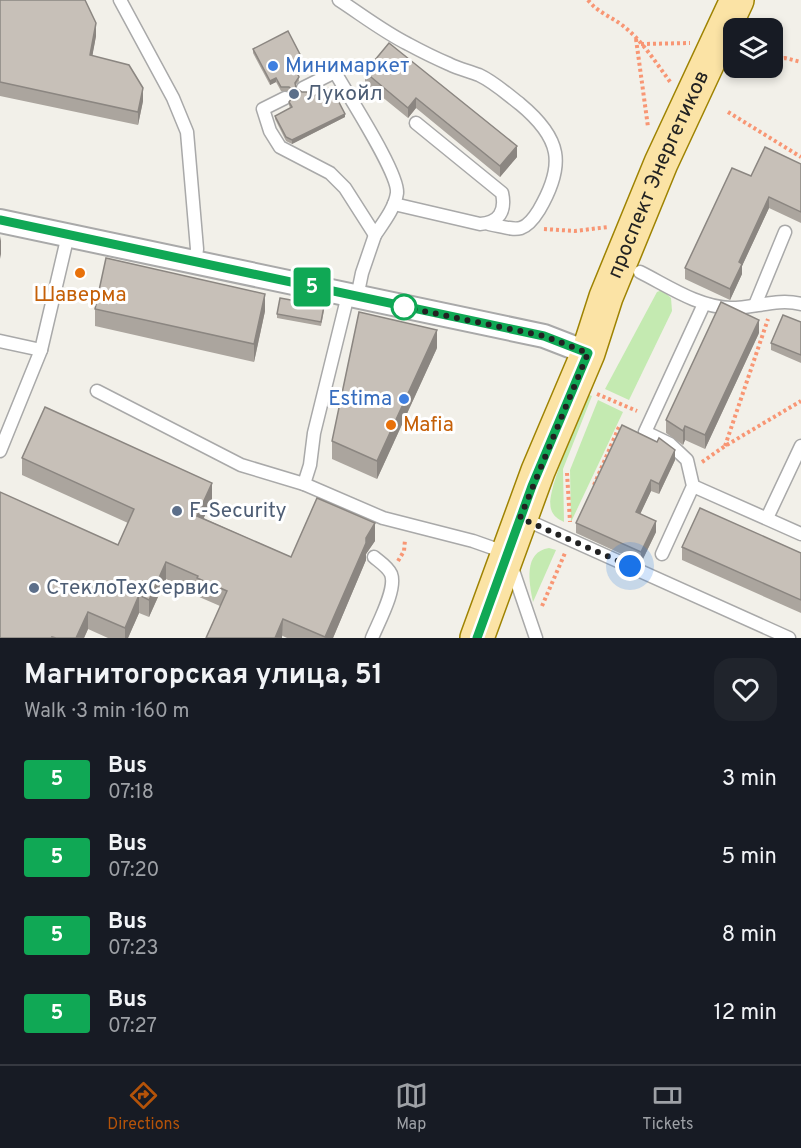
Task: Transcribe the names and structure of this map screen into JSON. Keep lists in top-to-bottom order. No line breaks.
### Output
{"streets":{"main road":["проспект Энергетиков"]},"places":["Минимаркет","Лукойл","Шаверма","Estima","Mafia","F-Security","СтеклоТехСервис"],"lines":["bus line 5"],"page":{"on_map":"5","heading":["Магнитогорская улица, 51","Walk · 3 min · 160 m"],"list":[{"mark":"5","name":"Bus","note":"07:18","value":"3 min"},{"mark":"5","name":"Bus","note":"07:20","value":"5 min"},{"mark":"5","name":"Bus","note":"07:23","value":"8 min"},{"mark":"5","name":"Bus","note":"07:27","value":"12 min"}],"tabs":["Directions","Map","Tickets"]}}
